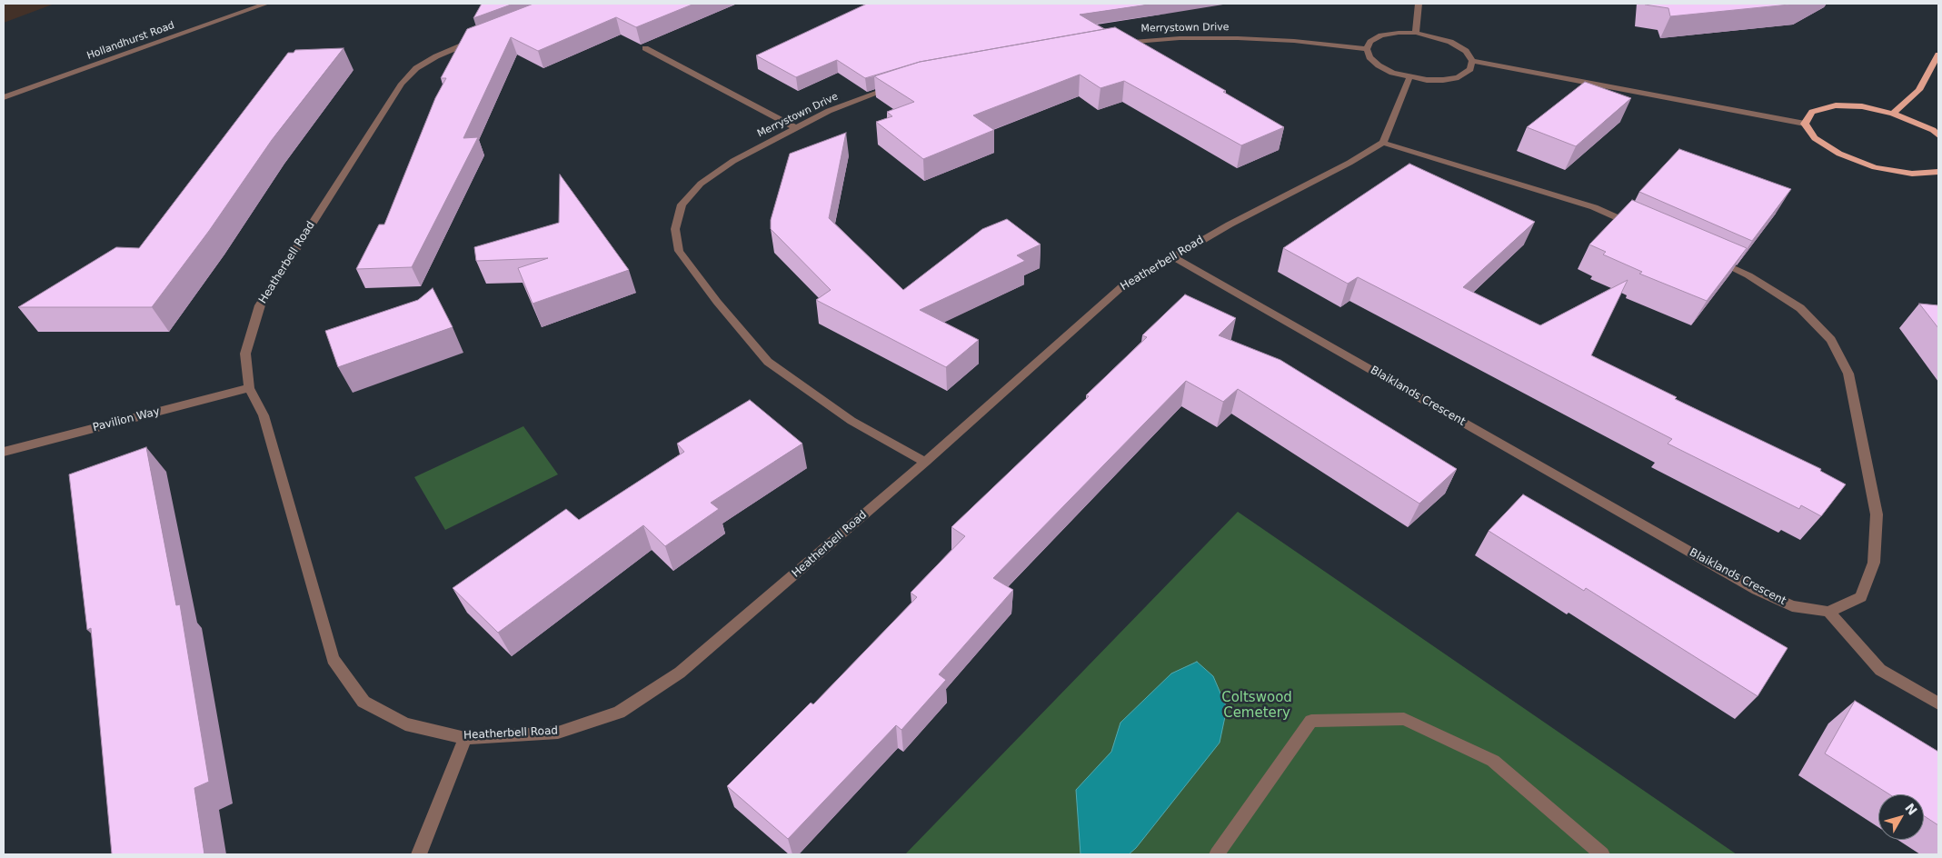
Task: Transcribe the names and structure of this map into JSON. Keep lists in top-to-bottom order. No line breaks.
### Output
{"streets":{"street":["Merrystown Drive","Hollandhurst Road","Heatherbell Road","Blaiklands Crescent","Pavilion Way"]},"crossings":[["Merrystown Drive","Heatherbell Road"],["Heatherbell Road","Blaiklands Crescent"],["Heatherbell Road","Pavilion Way"]],"parks":["Coltswood Cemetery"],"north":"top right"}
